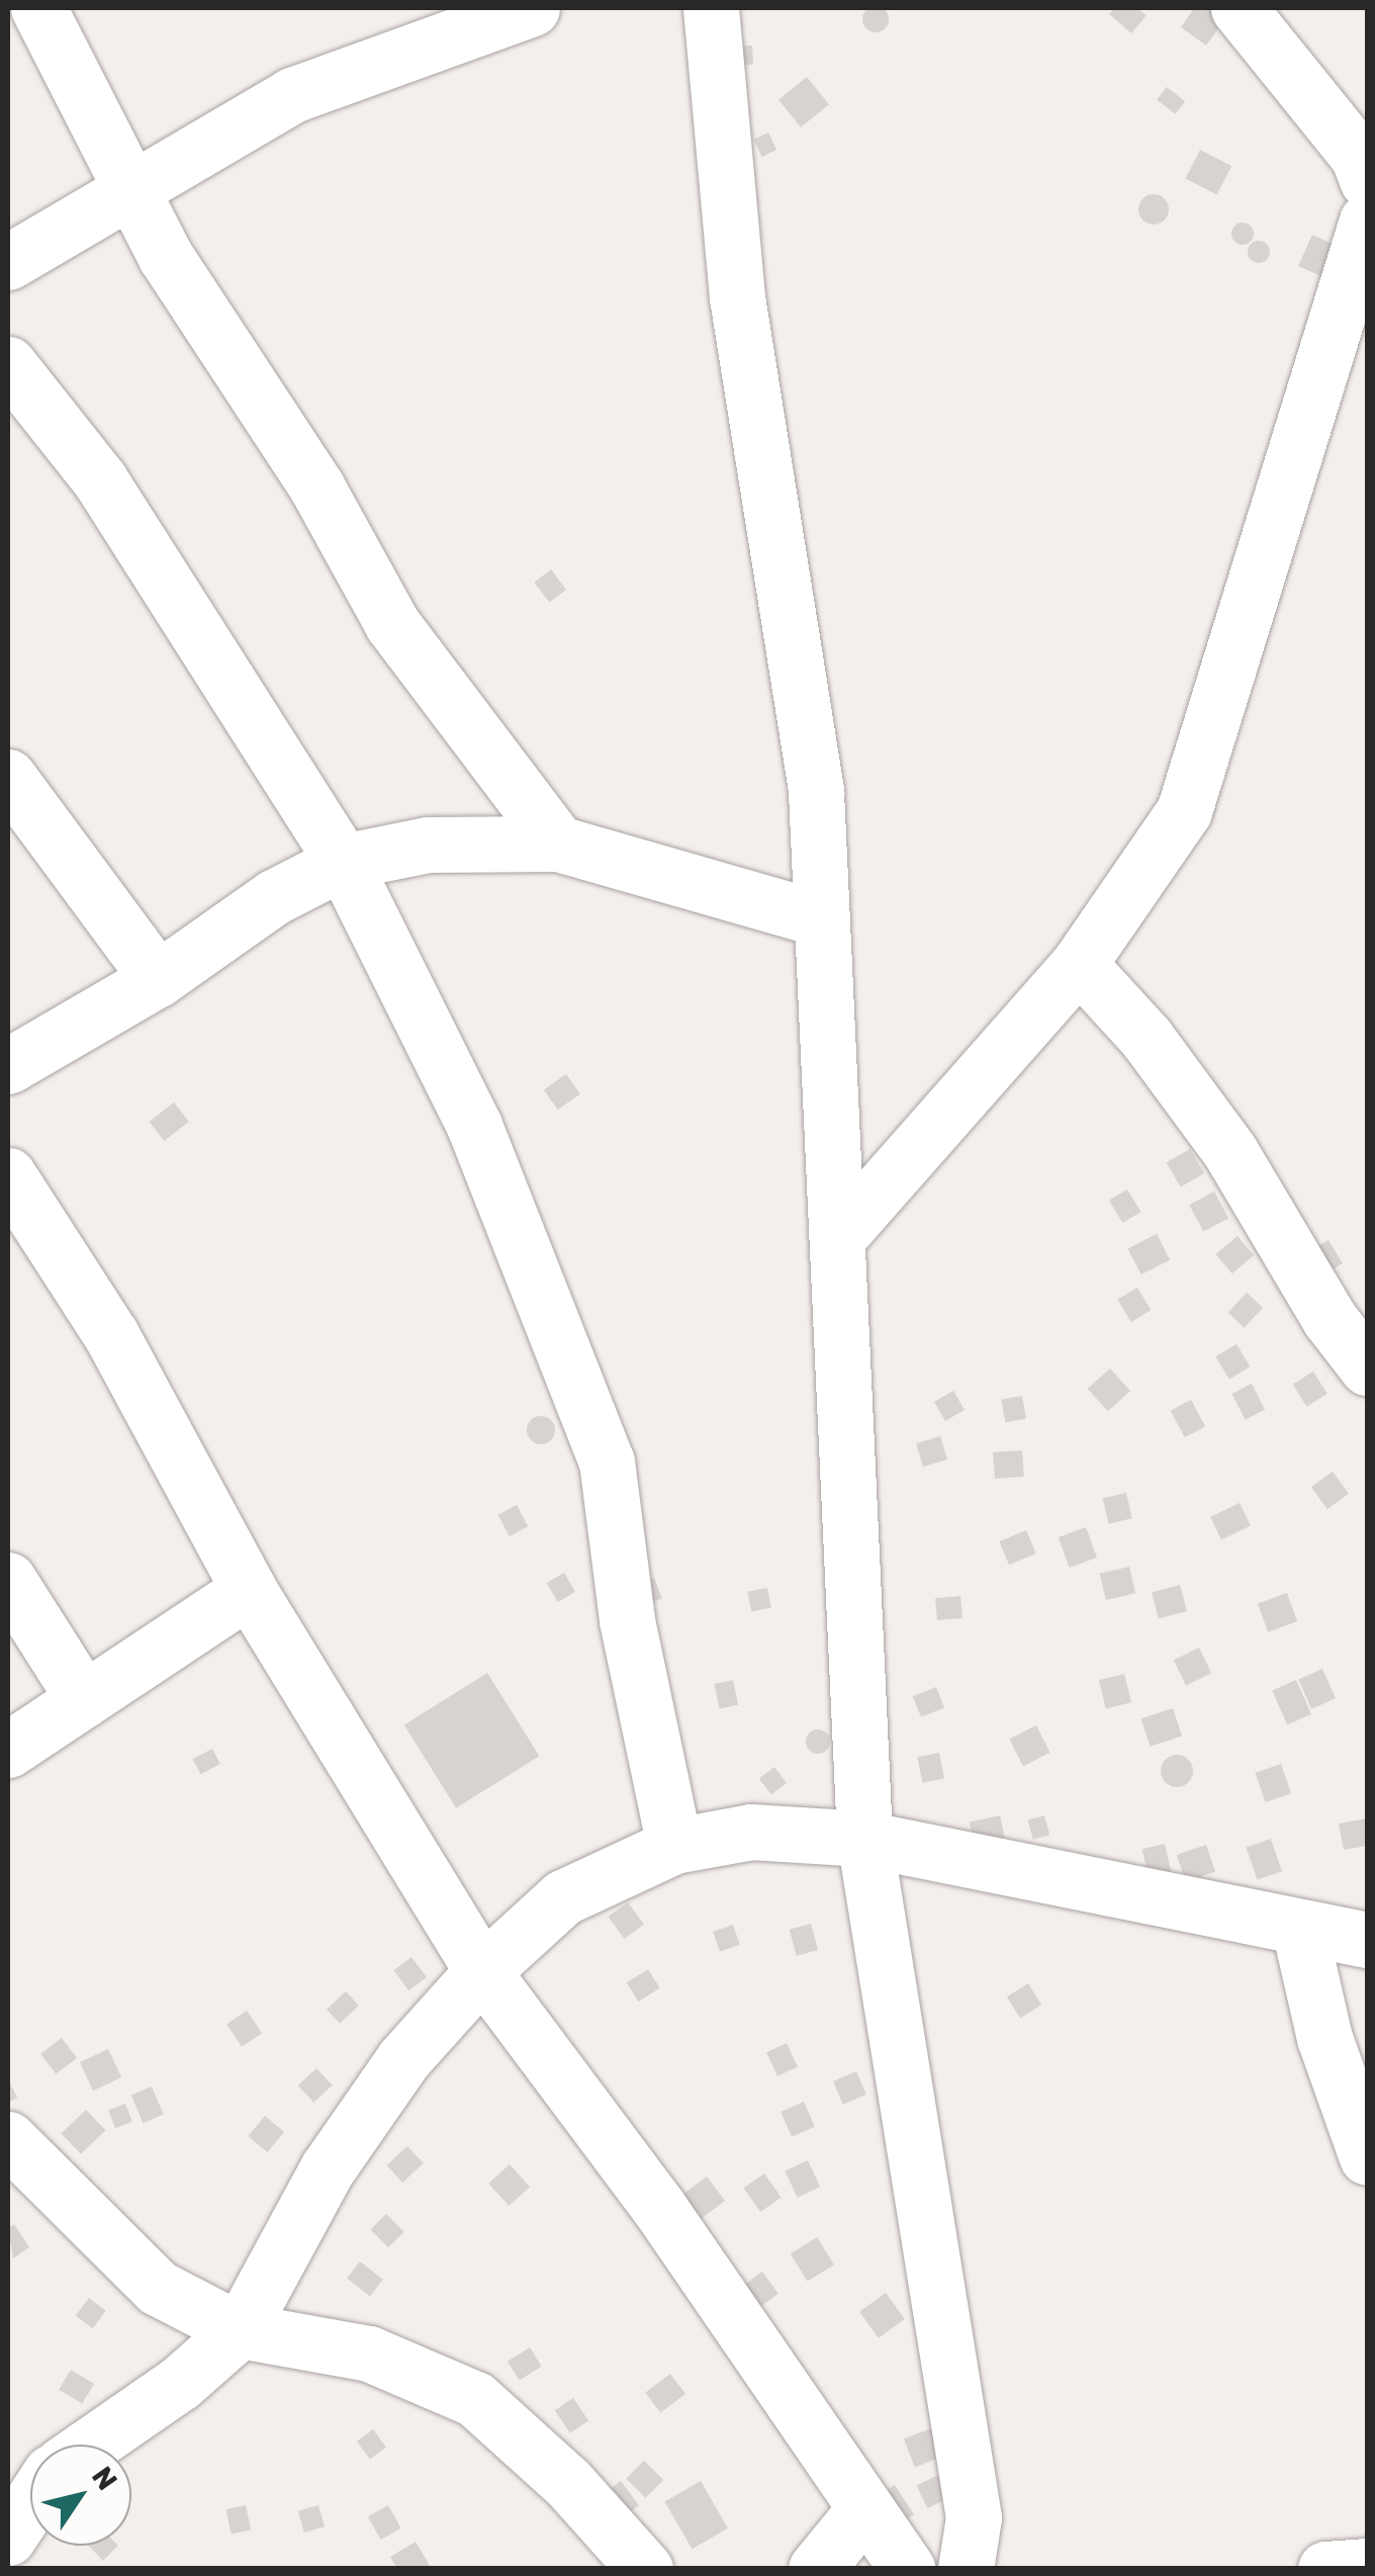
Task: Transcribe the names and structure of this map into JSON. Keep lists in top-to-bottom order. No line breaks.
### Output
{"north":"top right"}
